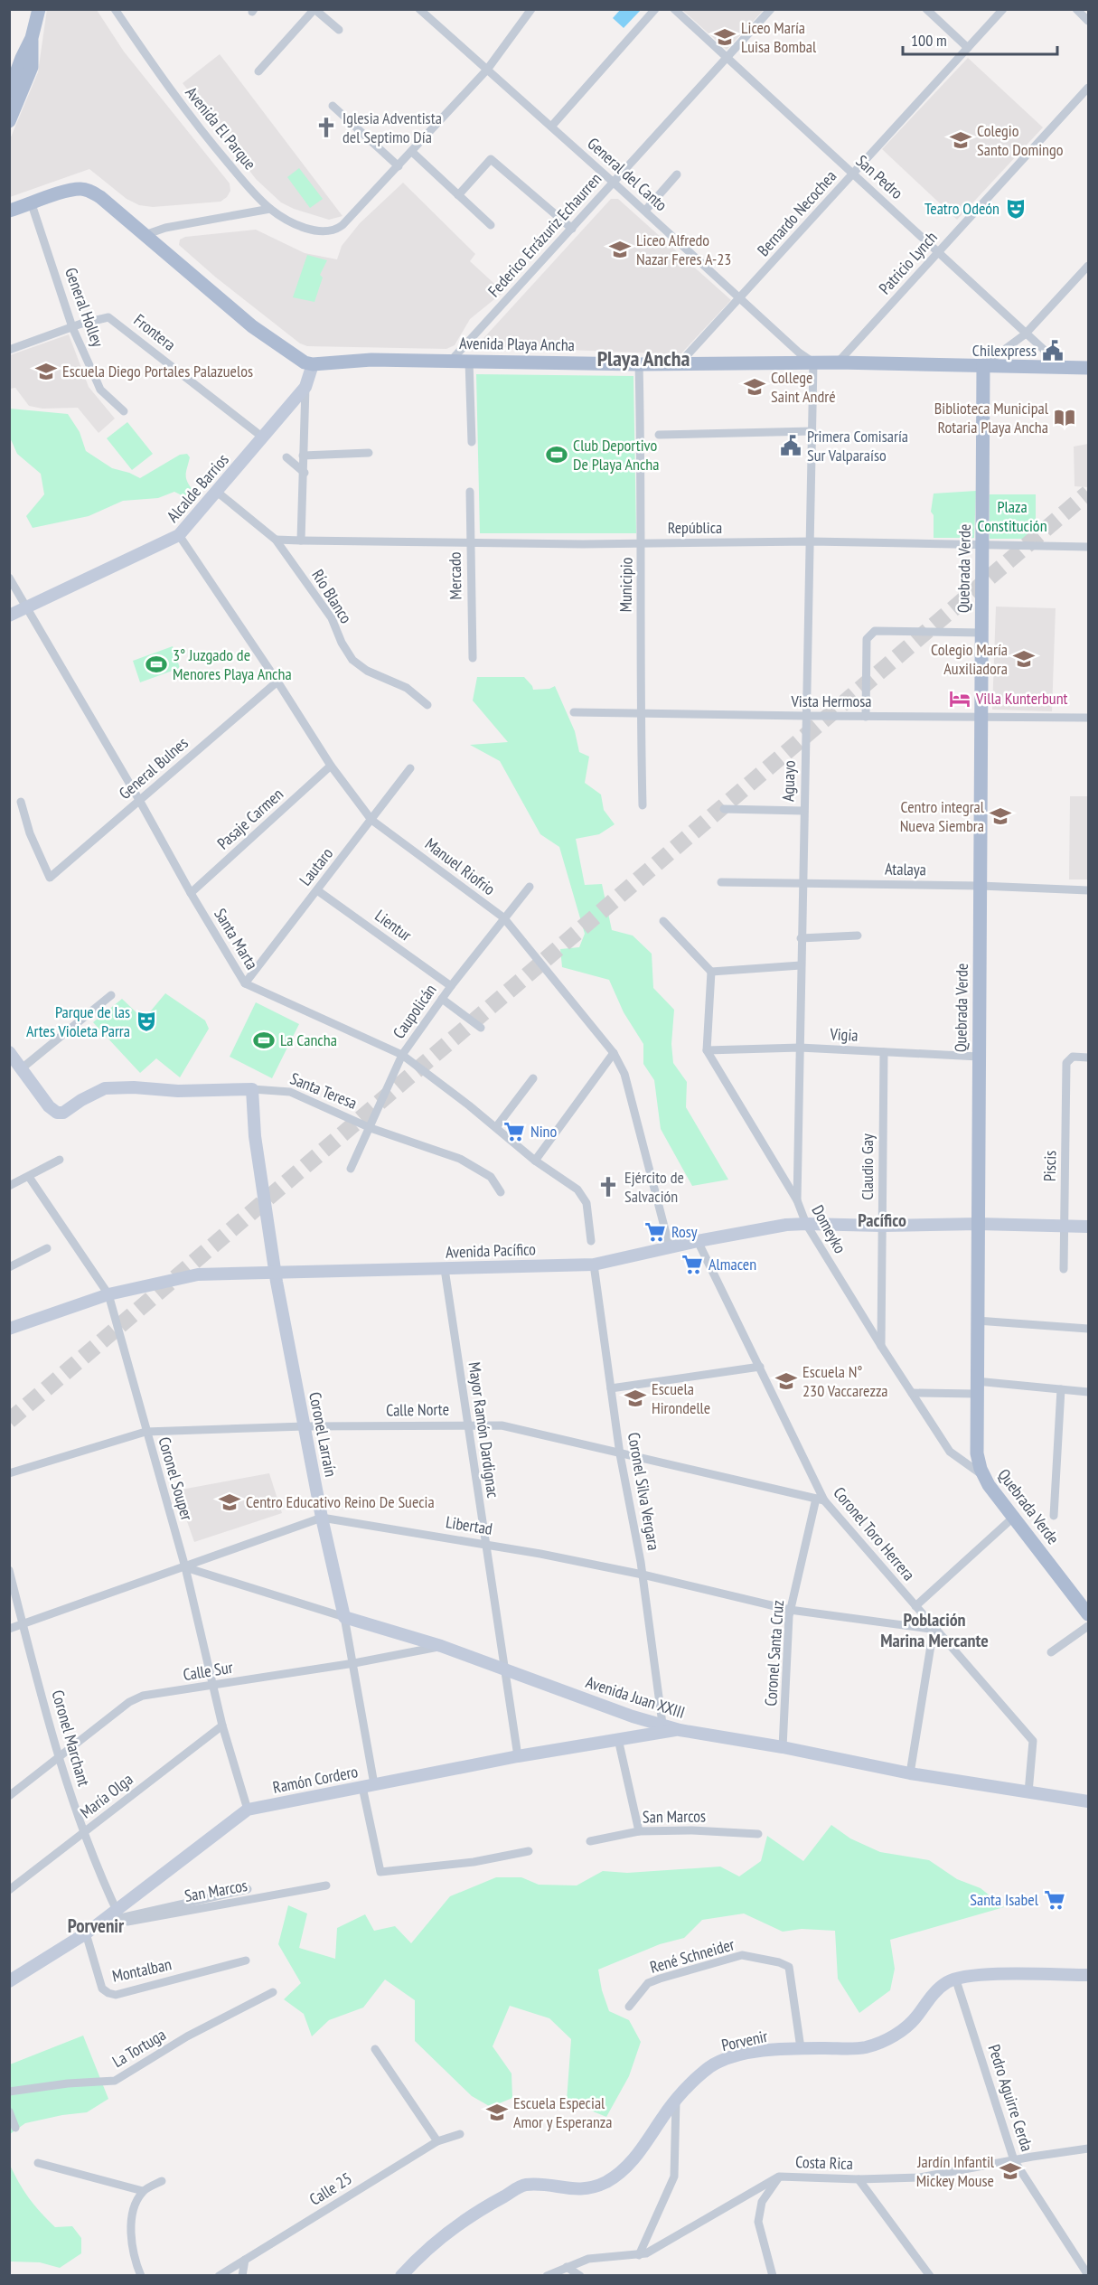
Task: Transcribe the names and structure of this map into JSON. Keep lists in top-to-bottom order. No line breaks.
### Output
{"streets":{"main road":["Avenida Playa Ancha","Quebrada Verde"],"street":["Avenida El Parque","General del Canto","San Pedro","Bernardo Necochea","Federico Errázuriz Echaurren","Patricio Lynch","General Holley","Frontera","Alcalde Barrios","República","Mercado","Municipio","Río Blanco","Vista Hermosa","General Bulnes","Aguayo","Pasaje Carmen","Lautaro","Manuel Riofrio","Atalaya","Lientur","Santa Marta","Caupolicán","Vigia","Santa Teresa","Piscis","Claudio Gay","Domeyko","Avenida Pacífico","Calle Norte","Mayor Ramón Dardignac","Coronel Larraín","Coronel Souper","Coronel Silva Vergara","Libertad","Coronel Toro Herrera","Coronel Santa Cruz","Calle Sur","Avenida Juan XXIII","Coronel Marchant","Ramón Cordero","María Olga","San Marcos","René Schneider","Montalban","Porvenir","La Tortuga","Pedro Aguirre Cerda","Costa Rica","Calle 25"]},"crossings":[["General del Canto","Bernardo Necochea"],["General del Canto","Federico Errázuriz Echaurren"],["General del Canto","Avenida Playa Ancha"],["General del Canto","Aguayo"],["San Pedro","Bernardo Necochea"],["San Pedro","Federico Errázuriz Echaurren"],["San Pedro","Patricio Lynch"],["San Pedro","Avenida Playa Ancha"],["Bernardo Necochea","Avenida Playa Ancha"],["Federico Errázuriz Echaurren","Avenida Playa Ancha"],["Patricio Lynch","Avenida Playa Ancha"],["General Holley","Frontera"],["Frontera","Alcalde Barrios"],["Avenida Playa Ancha","Alcalde Barrios"],["Avenida Playa Ancha","Quebrada Verde"],["Avenida Playa Ancha","Municipio"],["Avenida Playa Ancha","Aguayo"],["Alcalde Barrios","Río Blanco"],["Alcalde Barrios","Manuel Riofrio"],["Alcalde Barrios","Santa Marta"],["República","Quebrada Verde"],["República","Mercado"],["República","Municipio"],["República","Río Blanco"],["República","Aguayo"],["Quebrada Verde","Vista Hermosa"],["Quebrada Verde","Atalaya"],["Quebrada Verde","Vigia"],["Quebrada Verde","Domeyko"],["Quebrada Verde","Avenida Pacífico"],["Municipio","Vista Hermosa"],["Vista Hermosa","Aguayo"],["General Bulnes","Manuel Riofrio"],["General Bulnes","Santa Marta"],["Aguayo","Atalaya"],["Aguayo","Vigia"],["Aguayo","Domeyko"],["Pasaje Carmen","Manuel Riofrio"],["Pasaje Carmen","Santa Marta"],["Lautaro","Manuel Riofrio"],["Lautaro","Lientur"],["Lautaro","Santa Marta"],["Manuel Riofrio","Caupolicán"],["Manuel Riofrio","Avenida Pacífico"],["Lientur","Caupolicán"],["Santa Marta","Caupolicán"],["Caupolicán","Santa Teresa"],["Vigia","Claudio Gay"],["Vigia","Domeyko"],["Santa Teresa","Coronel Larraín"],["Piscis","Avenida Pacífico"],["Claudio Gay","Domeyko"],["Claudio Gay","Avenida Pacífico"],["Domeyko","Avenida Pacífico"],["Avenida Pacífico","Mayor Ramón Dardignac"],["Avenida Pacífico","Coronel Larraín"],["Avenida Pacífico","Coronel Souper"],["Avenida Pacífico","Coronel Silva Vergara"],["Avenida Pacífico","Coronel Toro Herrera"],["Calle Norte","Mayor Ramón Dardignac"],["Calle Norte","Coronel Larraín"],["Calle Norte","Coronel Souper"],["Calle Norte","Coronel Silva Vergara"],["Calle Norte","Coronel Toro Herrera"],["Calle Norte","Coronel Santa Cruz"],["Mayor Ramón Dardignac","Libertad"],["Mayor Ramón Dardignac","Avenida Juan XXIII"],["Mayor Ramón Dardignac","Ramón Cordero"],["Coronel Larraín","Libertad"],["Coronel Larraín","Calle Sur"],["Coronel Larraín","Avenida Juan XXIII"],["Coronel Larraín","Ramón Cordero"],["Coronel Souper","Libertad"],["Coronel Souper","Calle Sur"],["Coronel Souper","Avenida Juan XXIII"],["Coronel Souper","Ramón Cordero"],["Coronel Souper","María Olga"],["Coronel Silva Vergara","Libertad"],["Coronel Silva Vergara","Avenida Juan XXIII"],["Libertad","Coronel Toro Herrera"],["Libertad","Coronel Santa Cruz"],["Libertad","Avenida Juan XXIII"],["Libertad","Coronel Marchant"],["Coronel Toro Herrera","Coronel Santa Cruz"],["Coronel Toro Herrera","Avenida Juan XXIII"],["Coronel Santa Cruz","Avenida Juan XXIII"],["Calle Sur","Avenida Juan XXIII"],["Calle Sur","Coronel Marchant"],["Avenida Juan XXIII","Ramón Cordero"],["Coronel Marchant","Ramón Cordero"],["Coronel Marchant","María Olga"],["Coronel Marchant","San Marcos"],["Ramón Cordero","San Marcos"],["Ramón Cordero","Montalban"],["René Schneider","Porvenir"],["Porvenir","Pedro Aguirre Cerda"],["Pedro Aguirre Cerda","Costa Rica"]],"districts":["Playa Ancha","Pacífico","Población Marina Mercante","Porvenir"],"parks":["Plaza Constitución"],"places":{"school or university":["Liceo María Luisa Bombal","Colegio Santo Domingo","Liceo Alfredo Nazar Feres A-23","Escuela Diego Portales Palazuelos","College Saint André","Colegio María Auxiliadora","Centro integral Nueva Siembra","Escuela N° 230 Vaccarezza","Escuela Hirondelle","Centro Educativo Reino De Suecia","Escuela Especial Amor y Esperanza","Jardín Infantil Mickey Mouse"],"church":["Iglesia Adventista del Septimo Día","Ejército de Salvación"],"theatre":["Teatro Odeón","Parque de las Artes Violeta Parra"],"public building":["Chilexpress","Primera Comisaría Sur Valparaíso"],"library":["Biblioteca Municipal Rotaria Playa Ancha"],"sports":["Club Deportivo De Playa Ancha","3° Juzgado de Menores Playa Ancha","La Cancha"],"hotel":["Villa Kunterbunt"],"supermarket":["Nino","Rosy","Almacen","Santa Isabel"]},"scale_bar":"100 m"}
